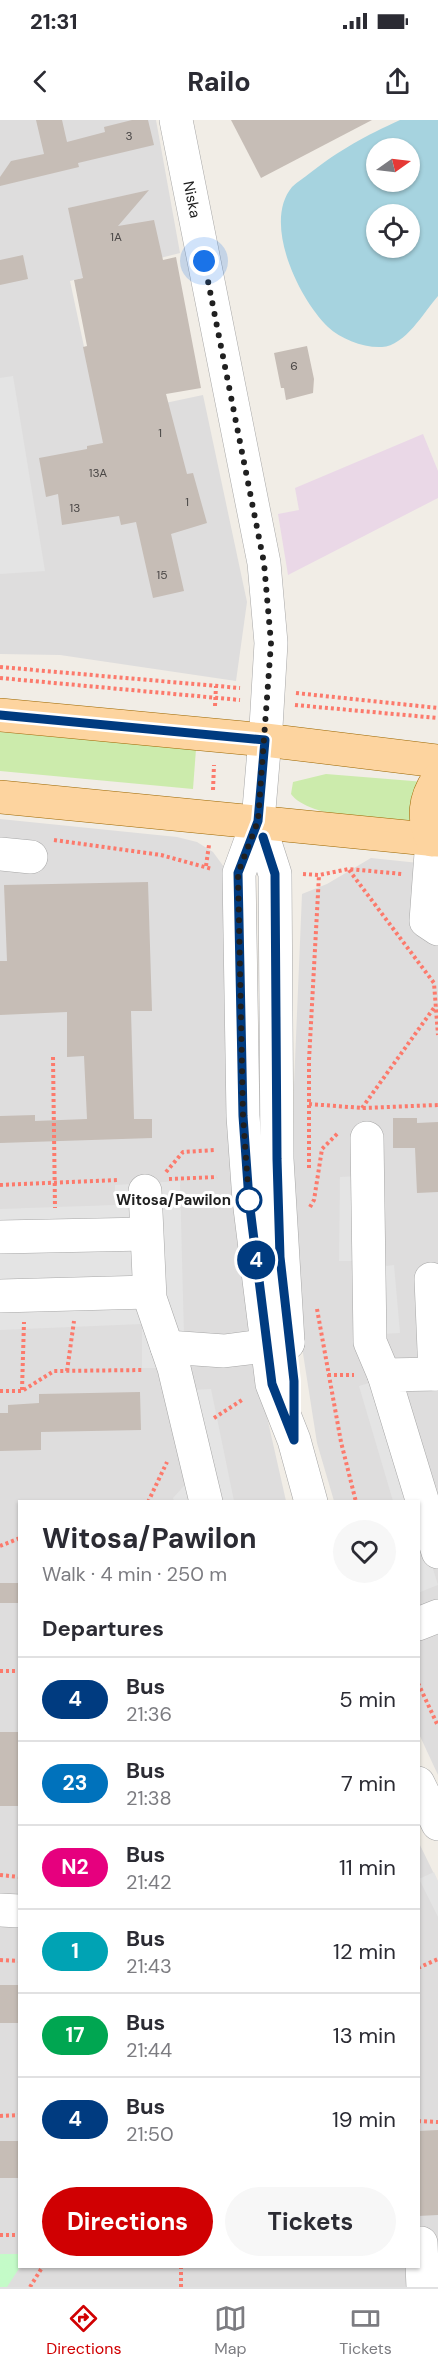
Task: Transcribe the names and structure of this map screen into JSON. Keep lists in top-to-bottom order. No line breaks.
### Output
{"streets":{"street":["Niska"]},"places":["Witosa/Pawilon"],"lines":["bus line 4"],"house_numbers":["3","1A","6","1","13A","1","13","15"],"north":"right","page":{"status":"21:31","header":"Railo","on_map":"4","heading":[["Witosa/Pawilon","Walk · 4 min · 250 m"],"Departures"],"list":[{"mark":"4","name":"Bus","note":"21:36","value":"5 min"},{"mark":"23","name":"Bus","note":"21:38","value":"7 min"},{"mark":"N2","name":"Bus","note":"21:42","value":"11 min"},{"mark":"1","name":"Bus","note":"21:43","value":"12 min"},{"mark":"17","name":"Bus","note":"21:44","value":"13 min"},{"mark":"4","name":"Bus","note":"21:50","value":"19 min"}],"buttons":["Directions","Tickets"],"tabs":["Directions","Map","Tickets"]}}
